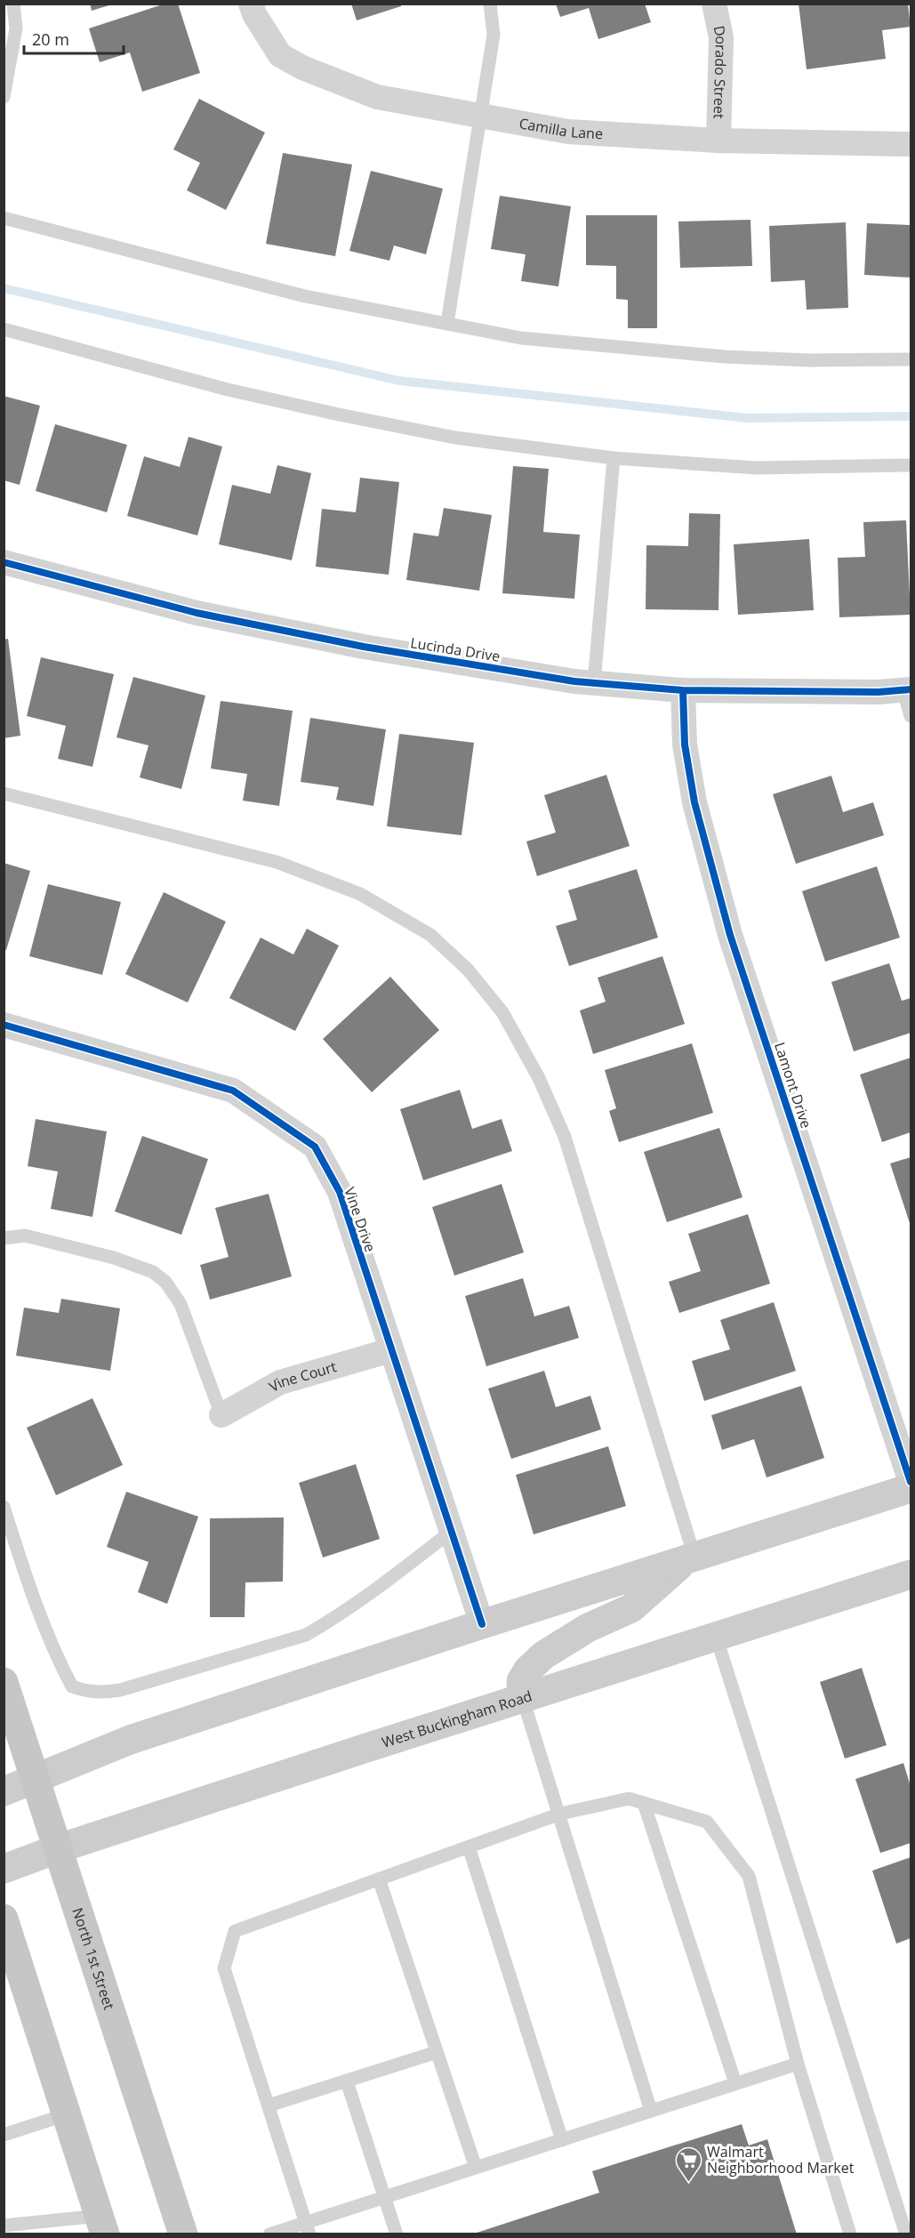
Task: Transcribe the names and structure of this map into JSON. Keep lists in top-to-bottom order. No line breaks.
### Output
{"streets":{"main road":["West Buckingham Road","North 1st Street"],"street":["Dorado Street","Camilla Lane","Lucinda Drive","Lamont Drive","Vine Drive","Vine Court"]},"crossings":[["Dorado Street","Camilla Lane"],["Lucinda Drive","Lamont Drive"],["Vine Drive","Vine Court"],["West Buckingham Road","North 1st Street"]],"places":{"supermarket":["Walmart Neighborhood Market"]},"scale_bar":"20 m"}
